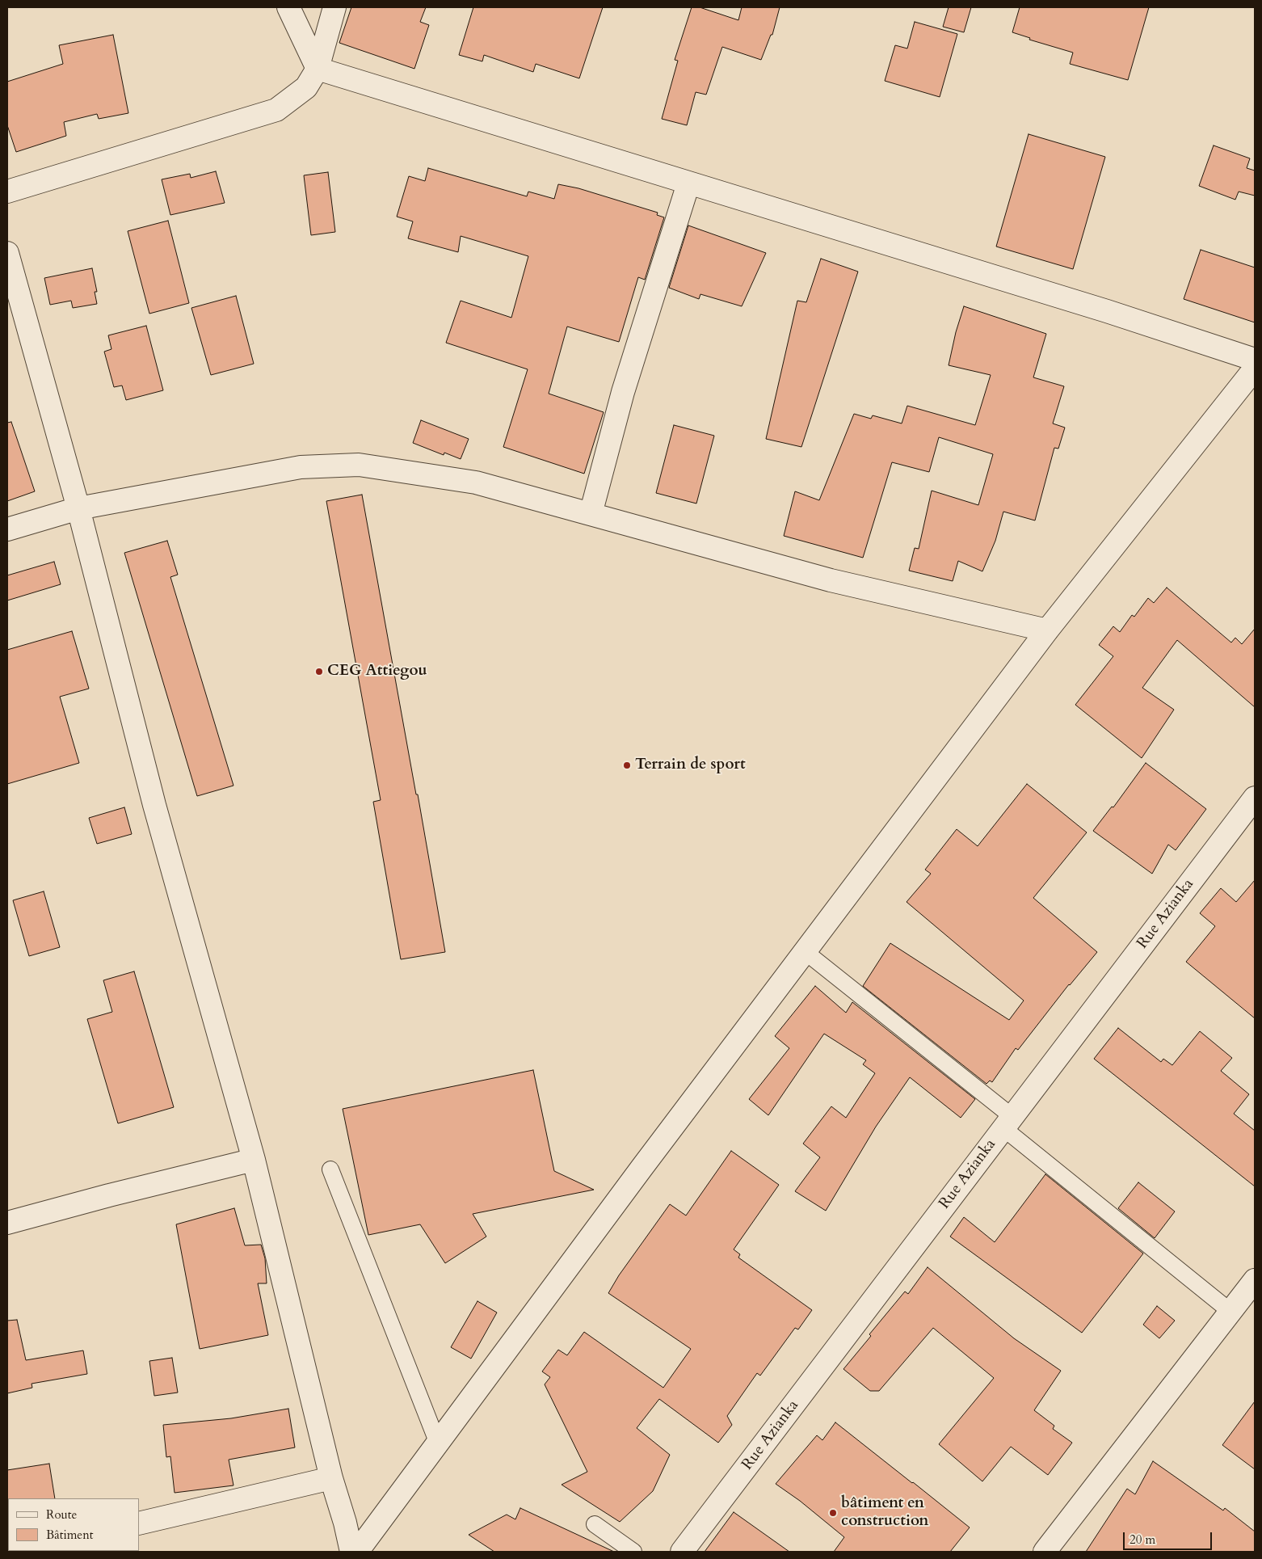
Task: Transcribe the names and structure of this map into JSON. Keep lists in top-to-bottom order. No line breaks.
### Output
{"streets":{"street":["Rue Azianka"]},"places":["CEG Attiegou","Terrain de sport","bâtiment en construction"],"legend":["Route","Bâtiment"],"scale_bar":"20 m"}
